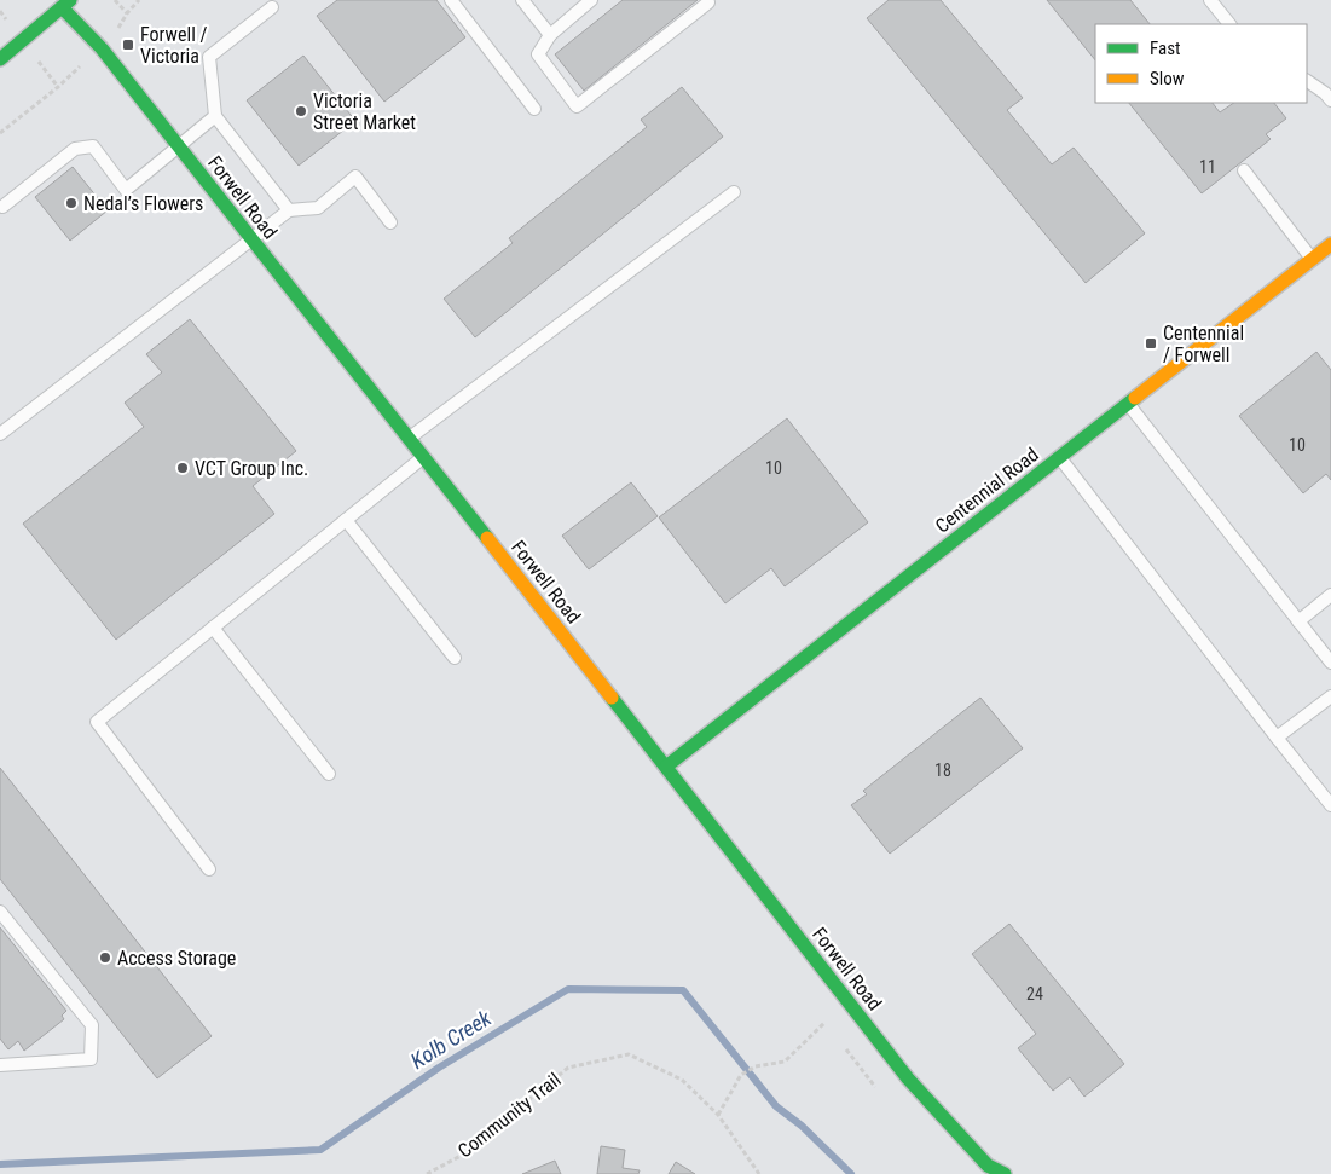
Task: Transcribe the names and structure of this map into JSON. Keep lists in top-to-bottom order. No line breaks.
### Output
{"streets":{"street":["Forwell Road","Centennial Road"],"path":["Community Trail"]},"crossings":[["Forwell Road","Centennial Road"]],"water":["Kolb Creek"],"places":{"transit":["Forwell / Victoria","Centennial / Forwell"],"other":["Victoria Street Market","Nedal’s Flowers","VCT Group Inc.","Access Storage"]},"house_numbers":["11","10","10","18","24"],"legend":["Fast","Slow"]}
